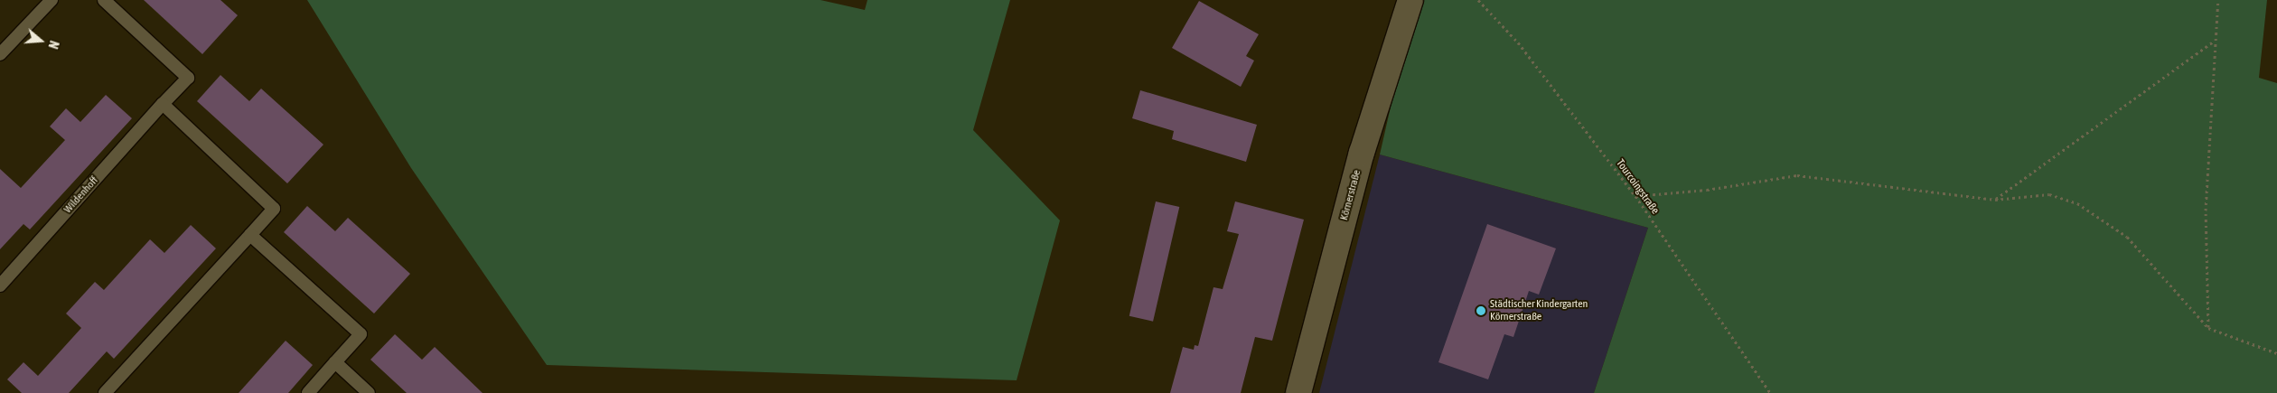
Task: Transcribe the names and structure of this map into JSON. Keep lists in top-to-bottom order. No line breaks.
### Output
{"streets":{"street":["Körnerstraße"],"lane":["Wildenhoff"],"path":["Tourcoingstraße"]},"places":["Städtischer Kindergarten Körnerstraße"],"north":"right"}
